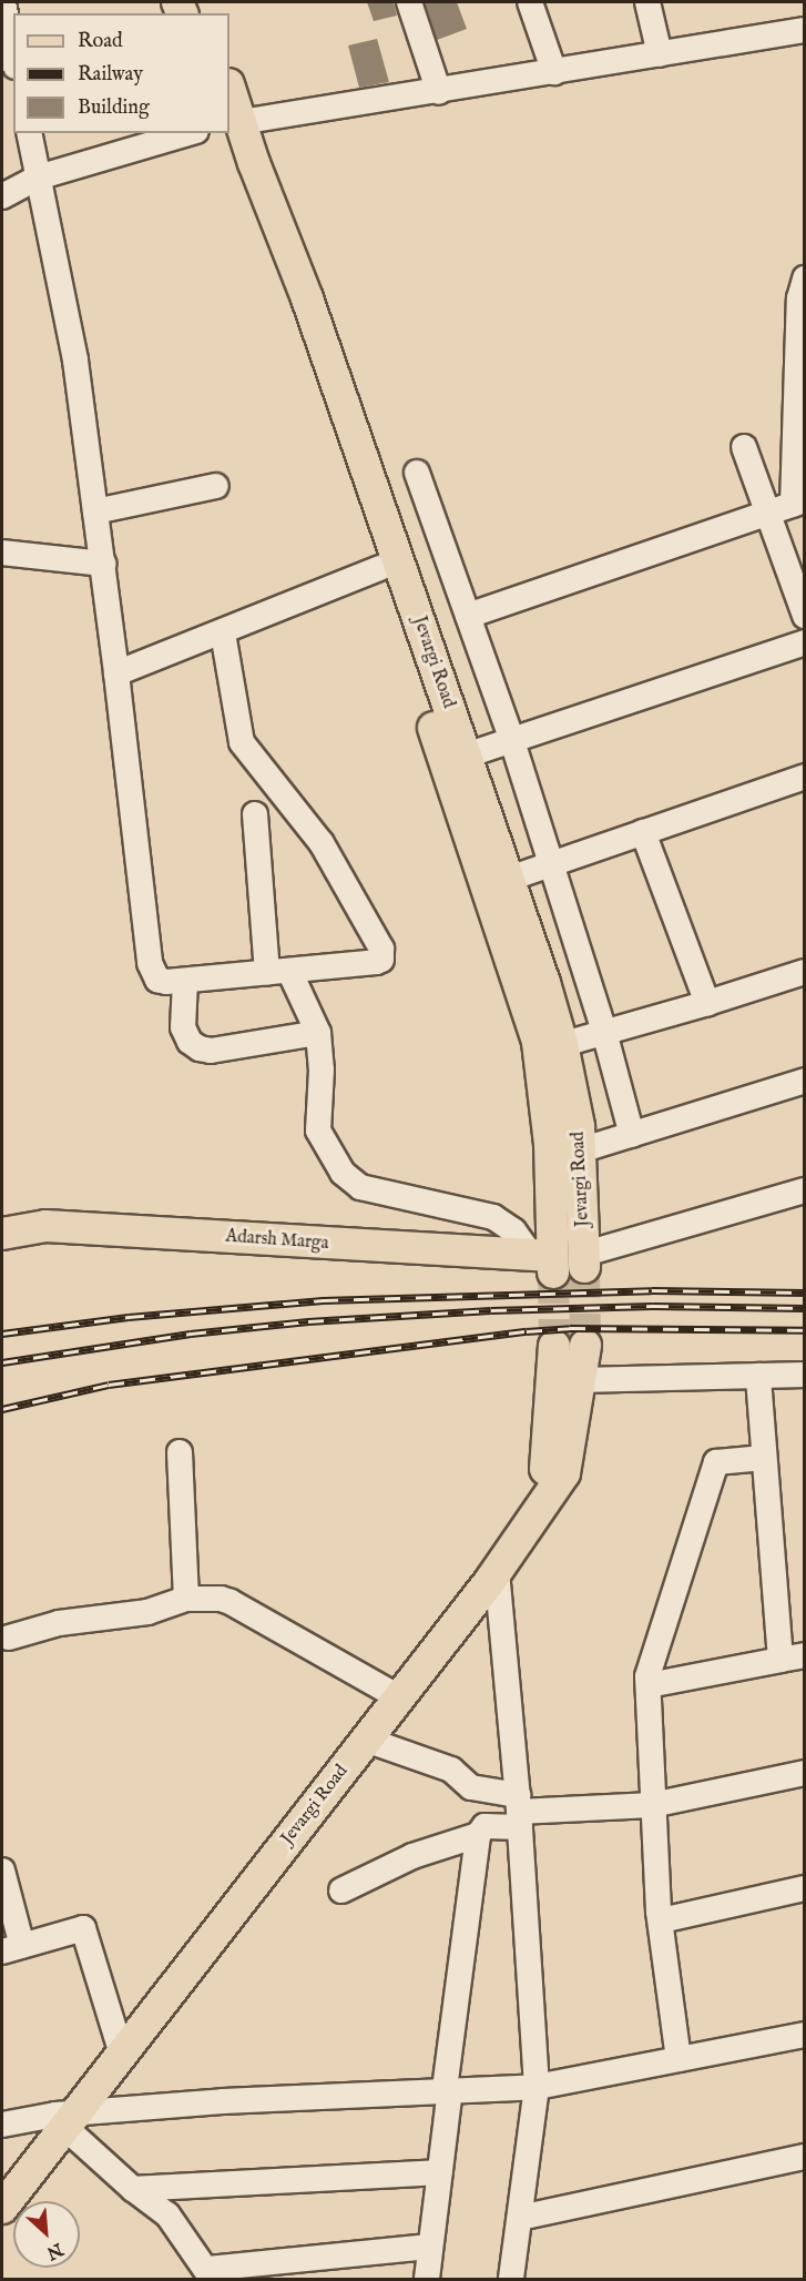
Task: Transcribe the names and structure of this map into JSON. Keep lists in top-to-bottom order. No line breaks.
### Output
{"streets":{"main road":["Jevargi Road","Adarsh Marga"]},"legend":["Road","Railway","Building"],"north":"bottom right"}
